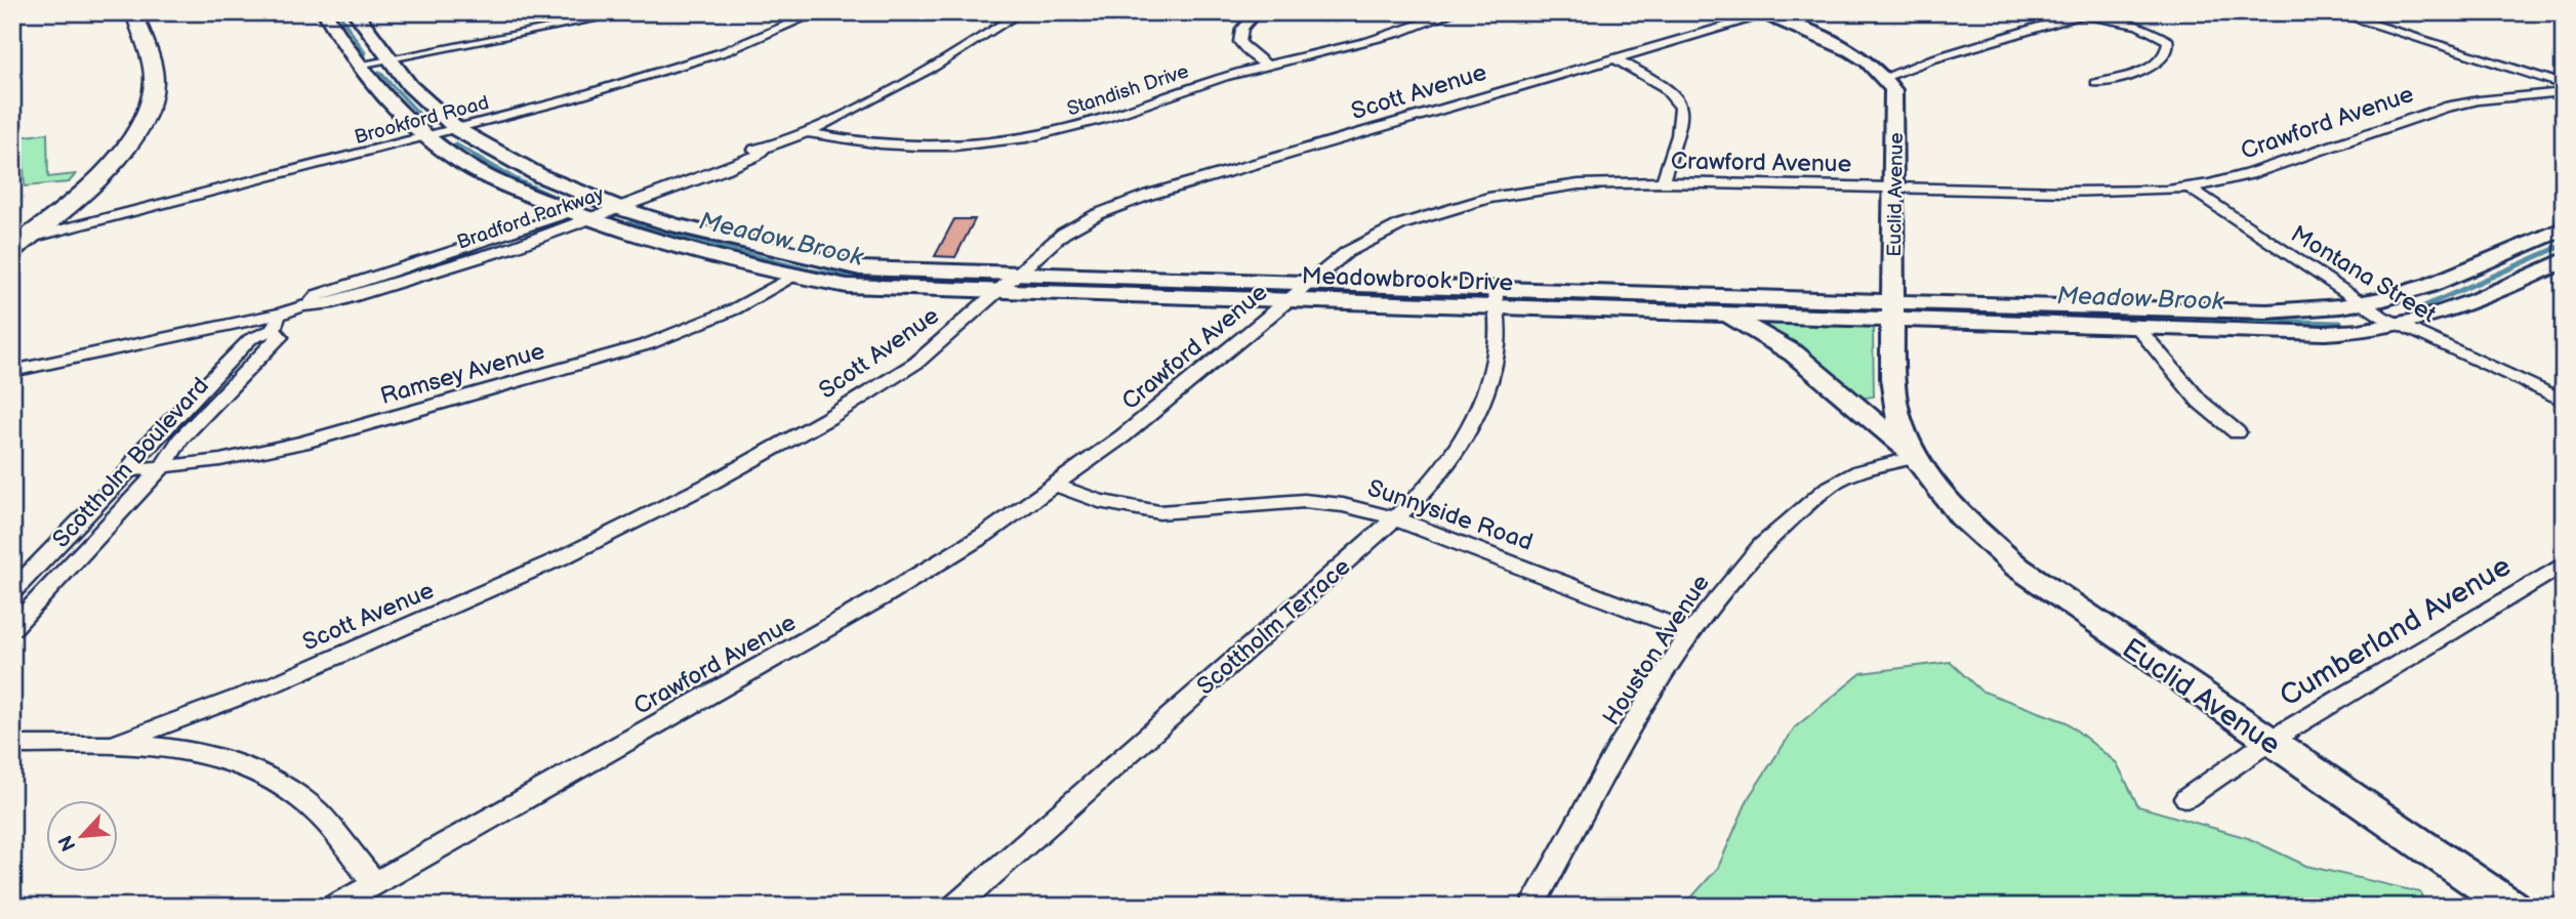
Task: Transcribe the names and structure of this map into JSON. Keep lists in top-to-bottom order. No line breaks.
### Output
{"streets":{"street":["Standish Drive","Scott Avenue","Brookford Road","Crawford Avenue","Euclid Avenue","Bradford Parkway","Montana Street","Meadowbrook Drive","Ramsey Avenue","Scottholm Boulevard","Sunnyside Road","Scottholm Terrace","Cumberland Avenue","Houston Avenue"]},"crossings":[["Standish Drive","Bradford Parkway"],["Scott Avenue","Meadowbrook Drive"],["Brookford Road","Meadowbrook Drive"],["Crawford Avenue","Euclid Avenue"],["Crawford Avenue","Montana Street"],["Crawford Avenue","Meadowbrook Drive"],["Crawford Avenue","Sunnyside Road"],["Euclid Avenue","Meadowbrook Drive"],["Euclid Avenue","Cumberland Avenue"],["Euclid Avenue","Houston Avenue"],["Bradford Parkway","Meadowbrook Drive"],["Bradford Parkway","Scottholm Boulevard"],["Montana Street","Meadowbrook Drive"],["Meadowbrook Drive","Ramsey Avenue"],["Meadowbrook Drive","Scottholm Terrace"],["Ramsey Avenue","Scottholm Boulevard"],["Sunnyside Road","Scottholm Terrace"],["Sunnyside Road","Houston Avenue"]],"water":["Meadow Brook"],"north":"bottom left"}
